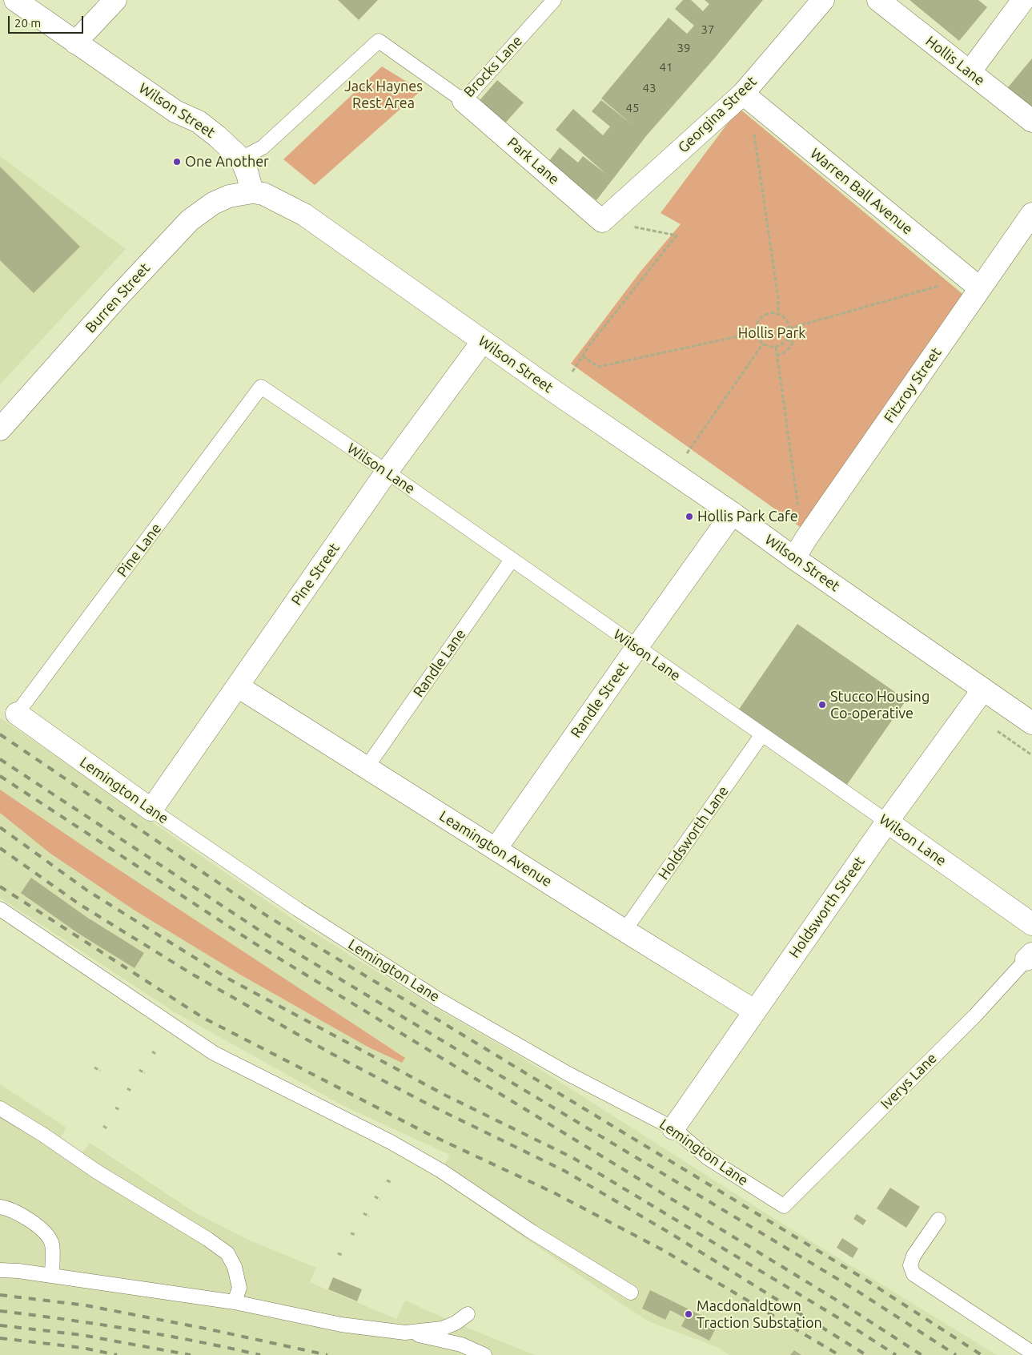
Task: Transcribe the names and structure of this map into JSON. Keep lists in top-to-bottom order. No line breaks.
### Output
{"streets":{"street":["Hollis Lane","Wilson Street","Georgina Street","Park Lane","Warren Ball Avenue","Burren Street","Fitzroy Street","Wilson Lane","Pine Street","Randle Street","Lemington Lane","Leamington Avenue","Holdsworth Street"],"lane":["Brocks Lane","Pine Lane","Randle Lane","Holdsworth Lane","Iverys Lane"]},"crossings":[["Brocks Lane","Wilson Street"],["Brocks Lane","Park Lane"],["Wilson Street","Burren Street"],["Wilson Street","Fitzroy Street"],["Wilson Street","Pine Street"],["Wilson Street","Randle Street"],["Wilson Street","Holdsworth Street"],["Georgina Street","Park Lane"],["Georgina Street","Warren Ball Avenue"],["Warren Ball Avenue","Fitzroy Street"],["Wilson Lane","Pine Lane"],["Wilson Lane","Pine Street"],["Wilson Lane","Randle Lane"],["Wilson Lane","Randle Street"],["Wilson Lane","Holdsworth Lane"],["Wilson Lane","Holdsworth Street"],["Pine Lane","Lemington Lane"],["Pine Street","Lemington Lane"],["Pine Street","Leamington Avenue"],["Randle Lane","Leamington Avenue"],["Randle Street","Leamington Avenue"],["Lemington Lane","Holdsworth Street"],["Lemington Lane","Iverys Lane"],["Holdsworth Lane","Leamington Avenue"],["Leamington Avenue","Holdsworth Street"]],"parks":["Jack Haynes Rest Area","Hollis Park"],"places":["One Another","Hollis Park Cafe","Stucco Housing Co-operative","Macdonaldtown Traction Substation"],"house_numbers":["37","39","41","43","45"],"scale_bar":"20 m"}
